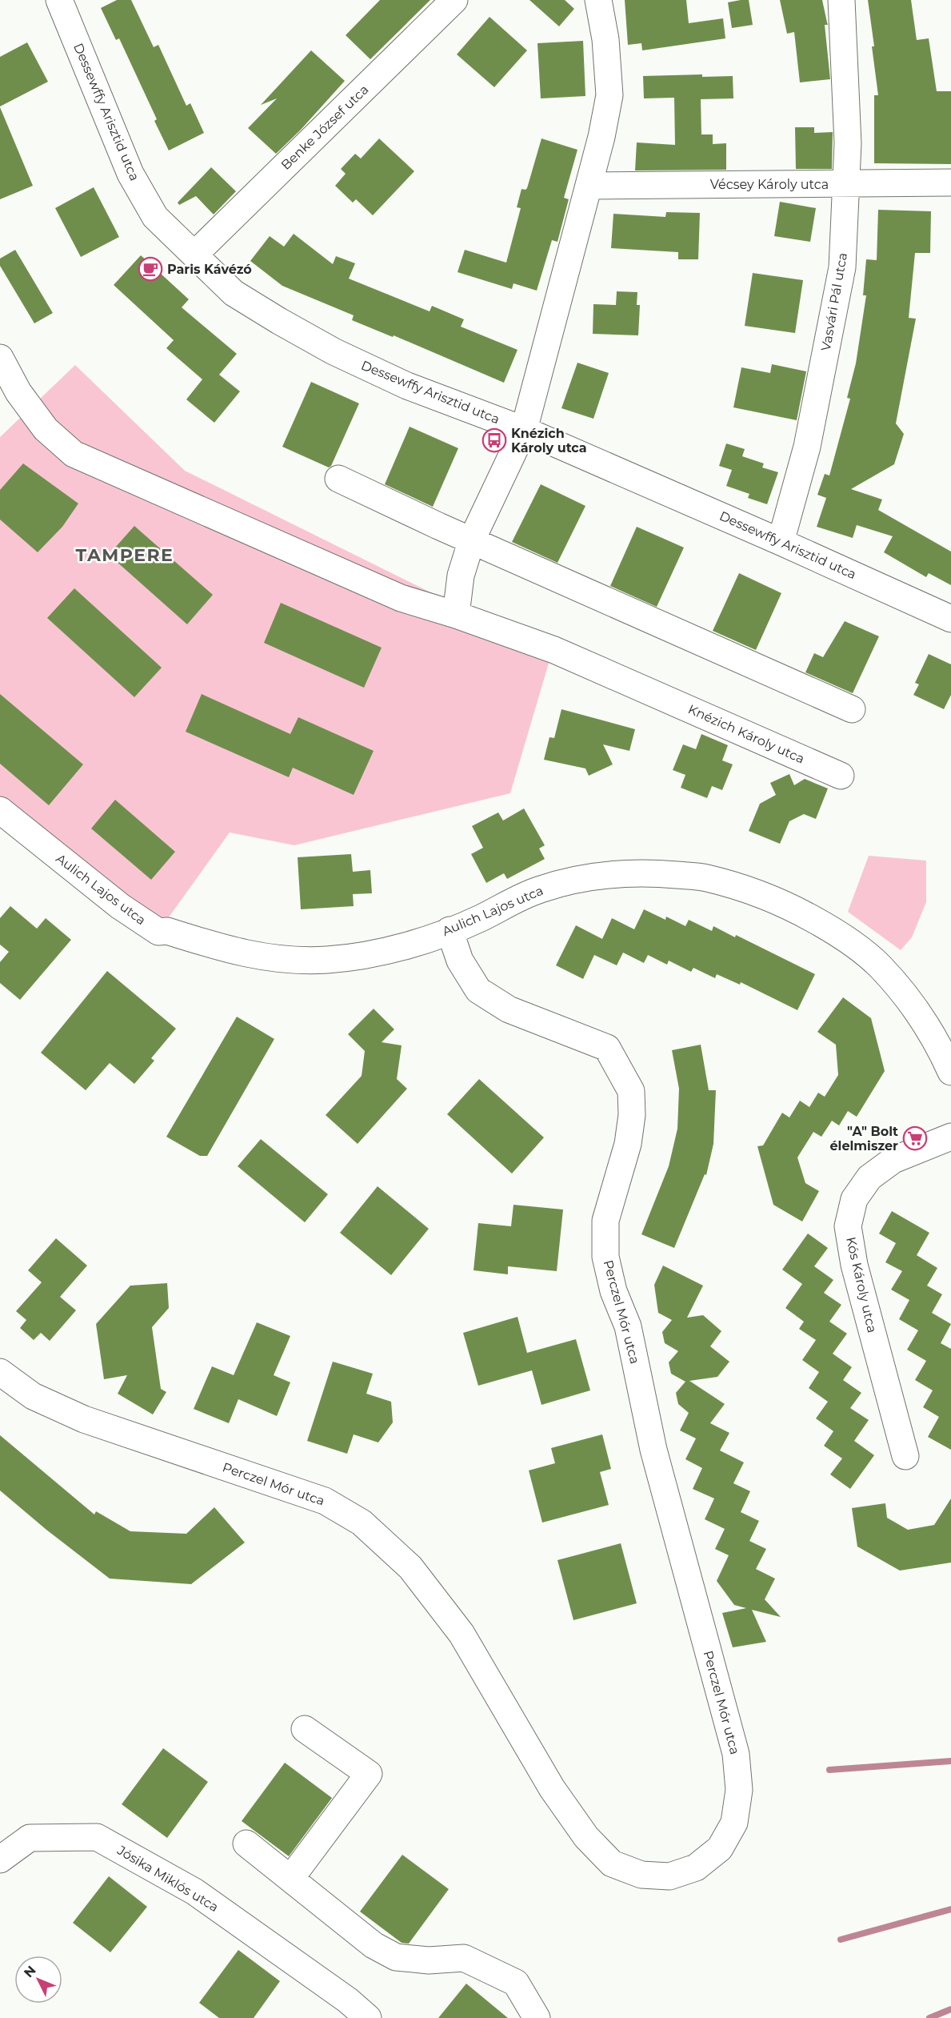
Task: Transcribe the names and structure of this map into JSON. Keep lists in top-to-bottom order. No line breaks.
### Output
{"streets":{"street":["Dessewffy Arisztid utca","Benke József utca","Vécsey Károly utca","Vasvári Pál utca","Knézich Károly utca","Aulich Lajos utca","Kós Károly utca","Perczel Mór utca","Jósika Miklós utca"]},"crossings":[["Dessewffy Arisztid utca","Benke József utca"],["Dessewffy Arisztid utca","Vasvári Pál utca"],["Vécsey Károly utca","Vasvári Pál utca"],["Aulich Lajos utca","Perczel Mór utca"]],"districts":["TAMPERE"],"places":{"cafe":["Paris Kávézó"],"bus stop":["Knézich Károly utca"],"supermarket":["\"A\" Bolt élelmiszer"]},"north":"top left"}
